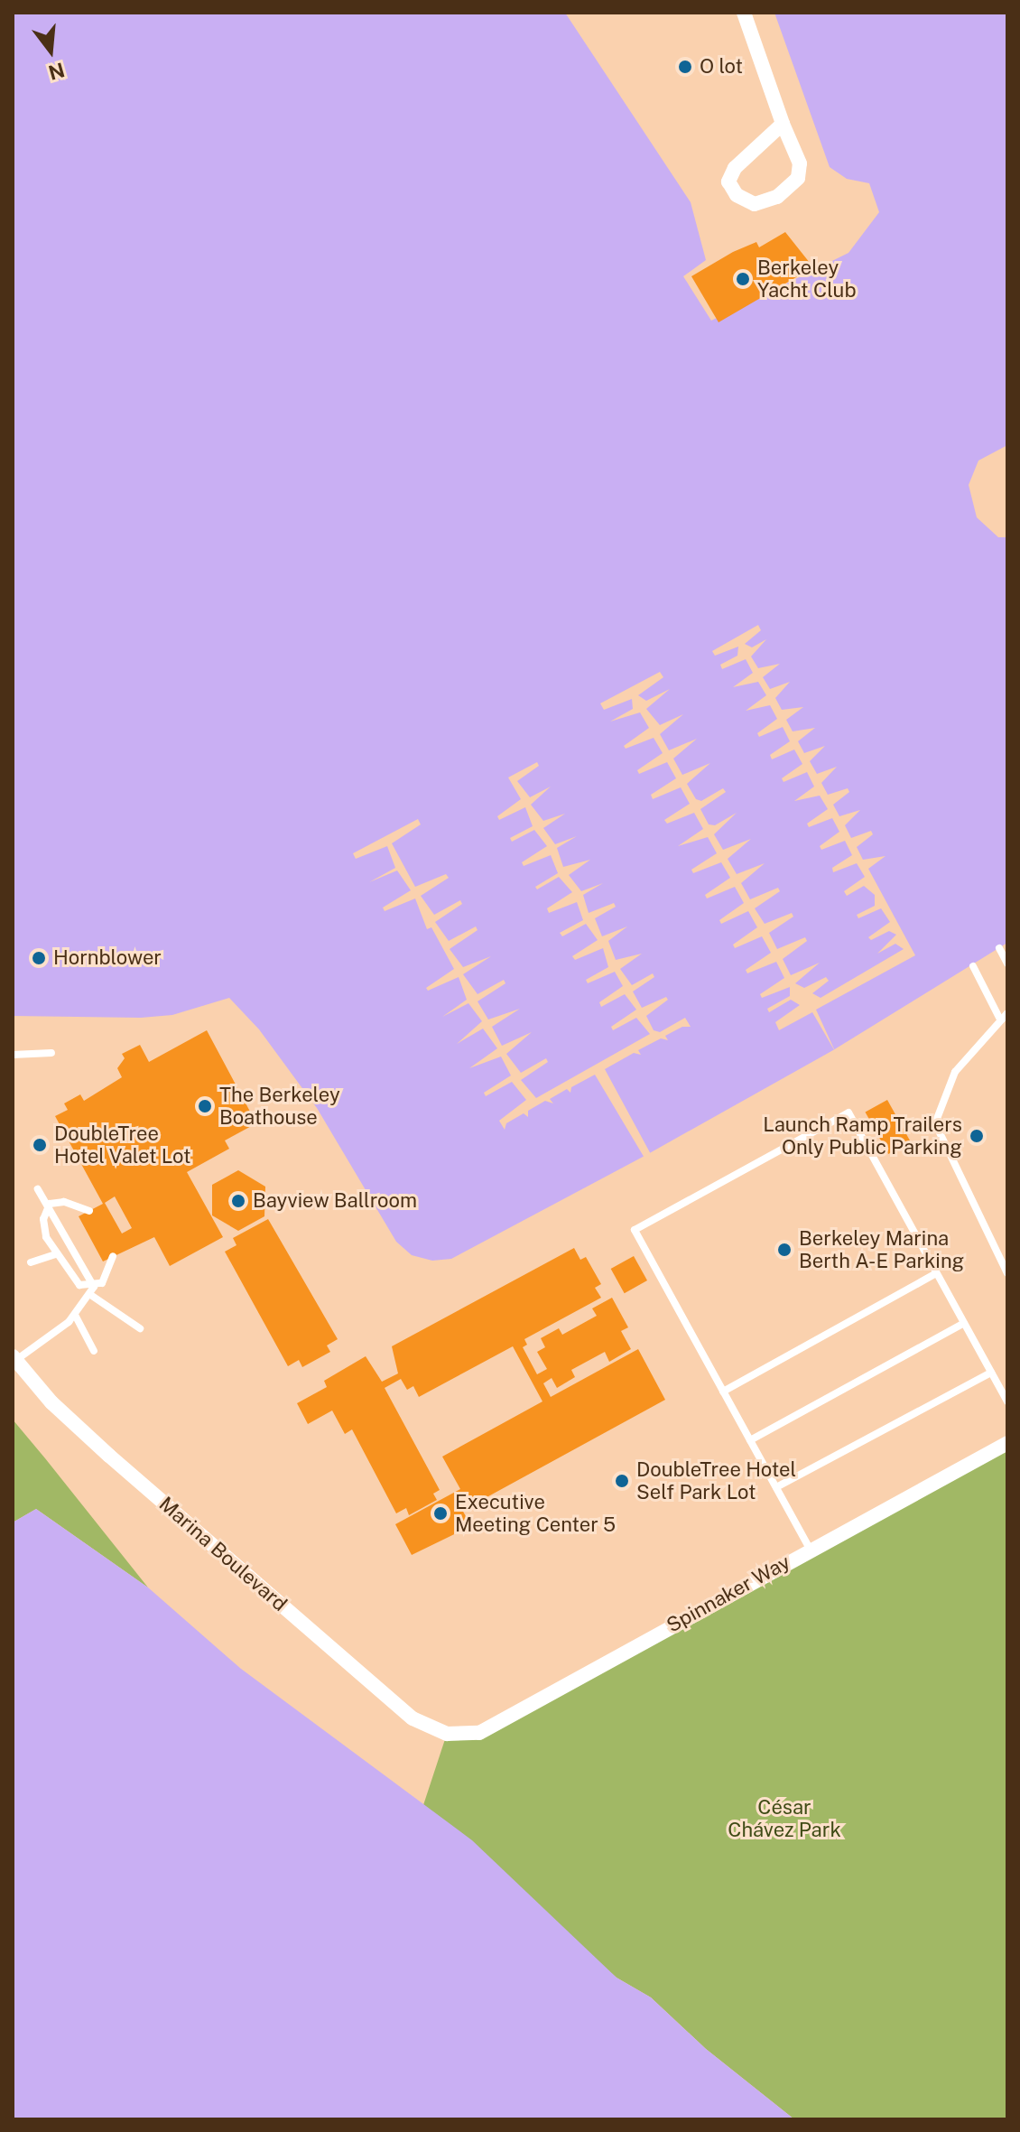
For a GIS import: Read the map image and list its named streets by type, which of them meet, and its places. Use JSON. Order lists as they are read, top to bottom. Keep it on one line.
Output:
{"streets":{"street":["Marina Boulevard","Spinnaker Way"]},"crossings":[["Marina Boulevard","Spinnaker Way"]],"parks":["César Chávez Park"],"places":["O lot","Berkeley Yacht Club","Hornblower","The Berkeley Boathouse","Launch Ramp Trailers Only Public Parking","DoubleTree Hotel Valet Lot","Bayview Ballroom","Berkeley Marina Berth A-E Parking","DoubleTree Hotel Self Park Lot","Executive Meeting Center 5"],"north":"bottom"}
